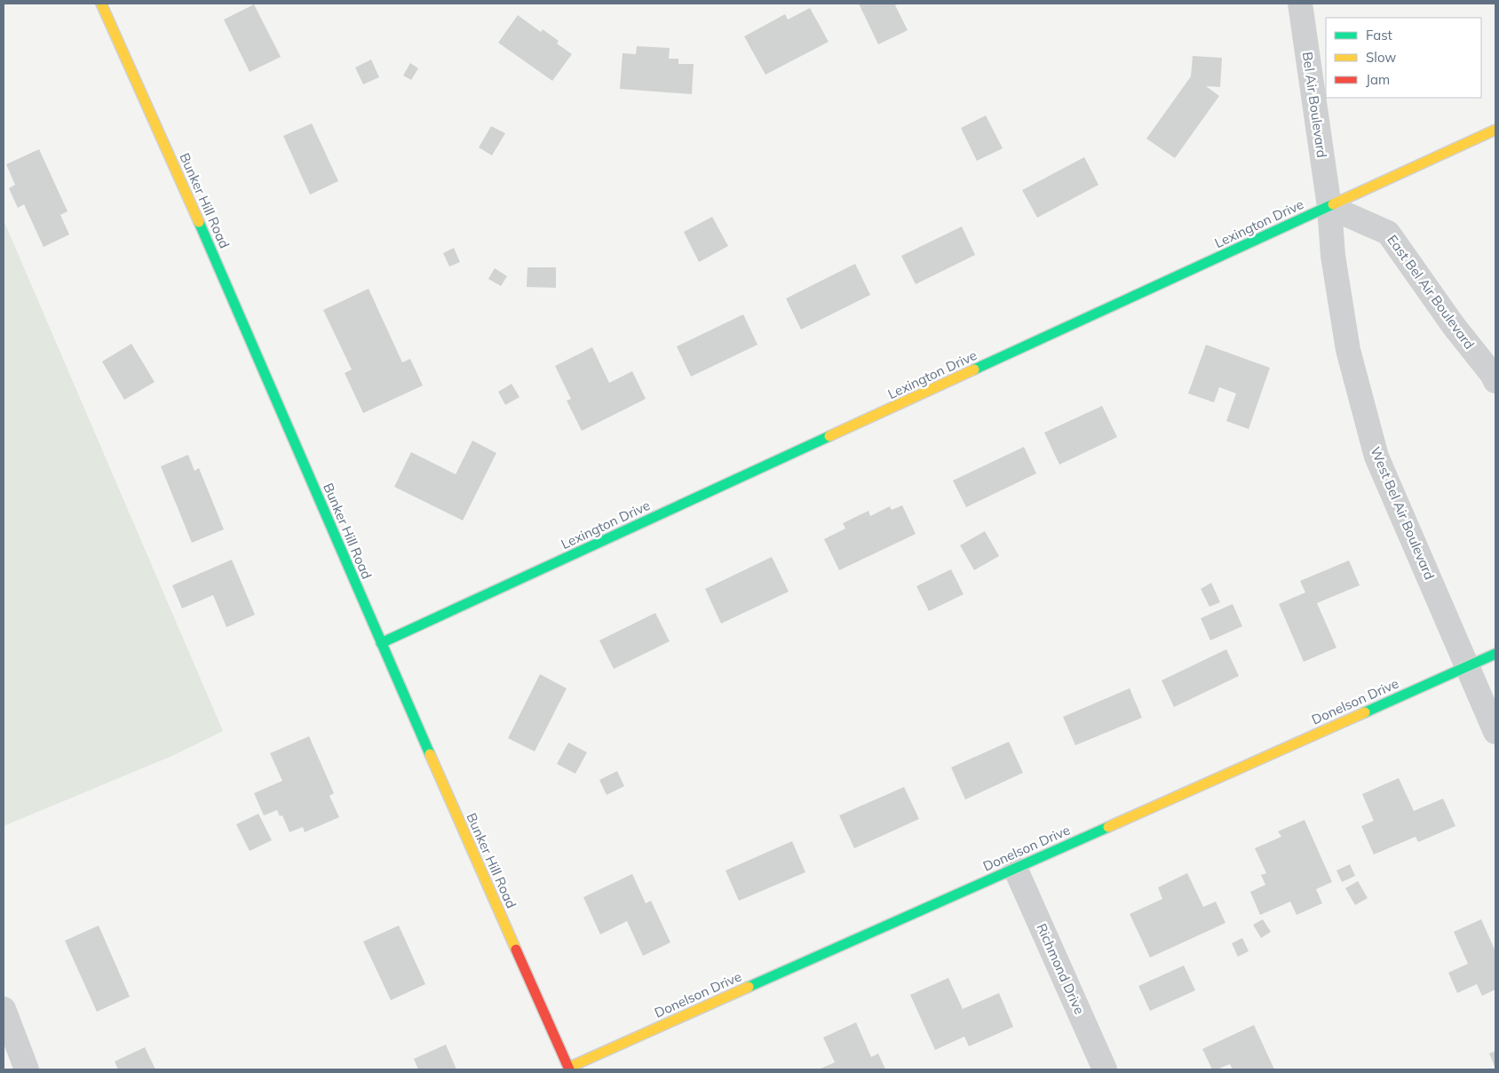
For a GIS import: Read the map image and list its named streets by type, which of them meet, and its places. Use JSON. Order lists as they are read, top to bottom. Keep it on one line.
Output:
{"streets":{"street":["Bel Air Boulevard","Bunker Hill Road","Lexington Drive","East Bel Air Boulevard","West Bel Air Boulevard","Donelson Drive","Richmond Drive"]},"crossings":[["Bel Air Boulevard","Lexington Drive"],["Bel Air Boulevard","East Bel Air Boulevard"],["Bel Air Boulevard","West Bel Air Boulevard"],["Bunker Hill Road","Lexington Drive"],["Bunker Hill Road","Donelson Drive"],["Lexington Drive","East Bel Air Boulevard"],["Lexington Drive","West Bel Air Boulevard"],["East Bel Air Boulevard","West Bel Air Boulevard"],["West Bel Air Boulevard","Donelson Drive"],["Donelson Drive","Richmond Drive"]],"legend":["Fast","Slow","Jam"]}
